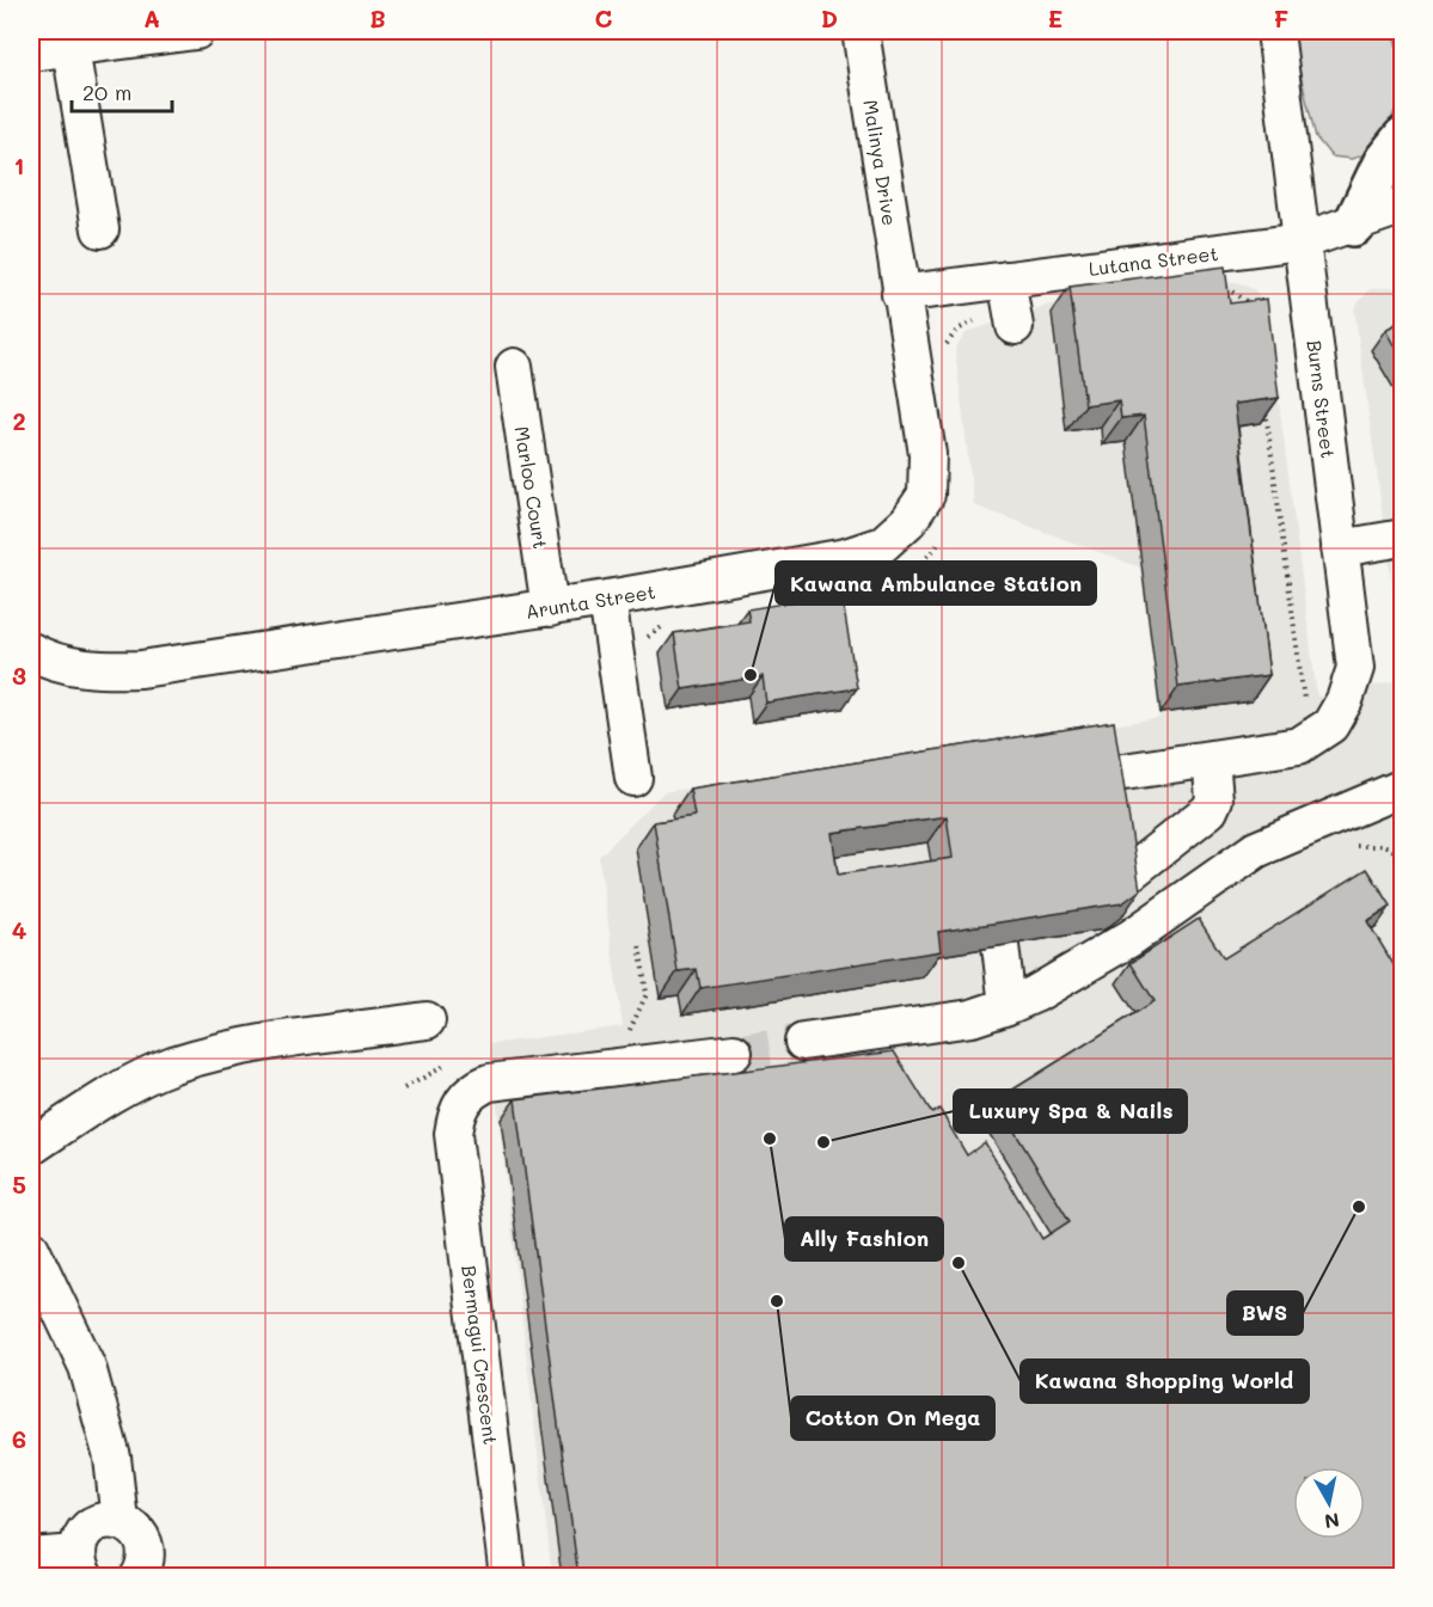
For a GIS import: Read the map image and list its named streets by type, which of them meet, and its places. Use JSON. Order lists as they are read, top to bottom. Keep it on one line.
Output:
{"streets":{"street":["Malinya Drive","Lutana Street","Burns Street","Marloo Court","Arunta Street","Bermagui Crescent"]},"crossings":[["Malinya Drive","Lutana Street"],["Malinya Drive","Arunta Street"],["Lutana Street","Burns Street"],["Lutana Street","Arunta Street"],["Marloo Court","Arunta Street"]],"places":["Kawana Ambulance Station","Ally Fashion","Luxury Spa & Nails","BWS","Kawana Shopping World","Cotton On Mega"],"scale_bar":"20 m","north":"bottom","grid":{"columns":["A","B","C","D","E","F"],"rows":["1","2","3","4","5","6"]}}
